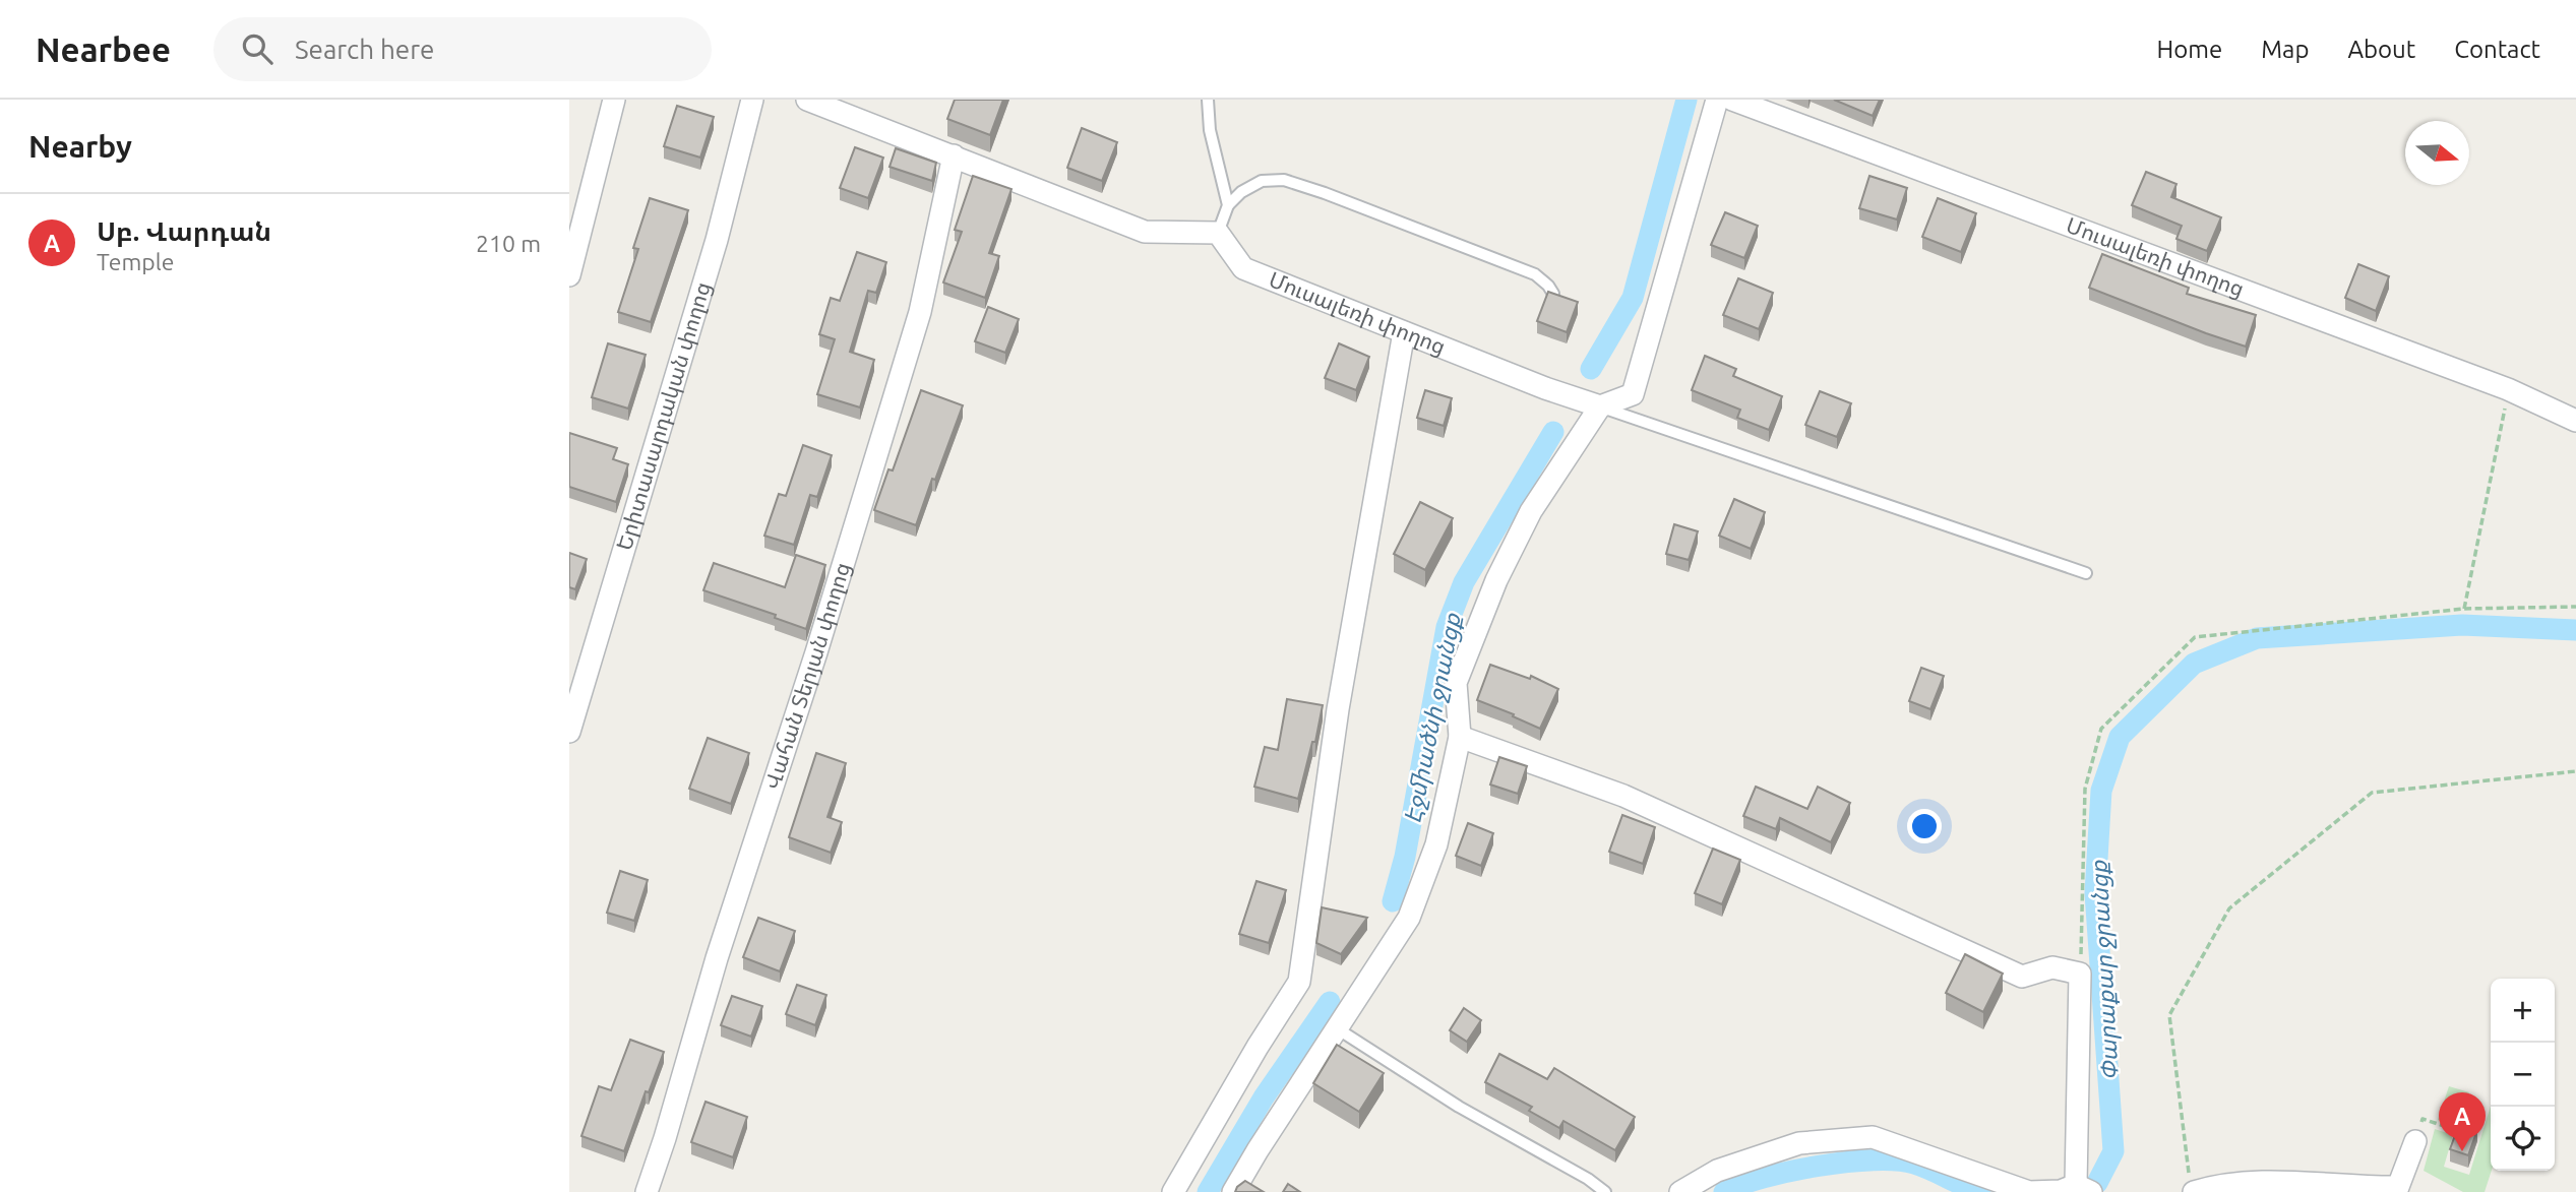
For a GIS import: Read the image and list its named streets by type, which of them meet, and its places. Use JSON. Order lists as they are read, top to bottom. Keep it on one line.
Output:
{"streets":{"street":["Մուսալեռի փողոց","Երիտասարդական փողոց","Վահան Տերյան փողոց"]},"water":["Էջմիածնի ջրանցք","Փարաքար ջրանցք"],"north":"right","page":{"header":"Nearbee","search":"Search here","nav":["Home","Map","About","Contact"],"heading":"Nearby","list":[{"mark":"A","name":"Սբ. Վարդան","note":"Temple","value":"210 m"}],"map_buttons":["+","−"],"pins":"A"}}
